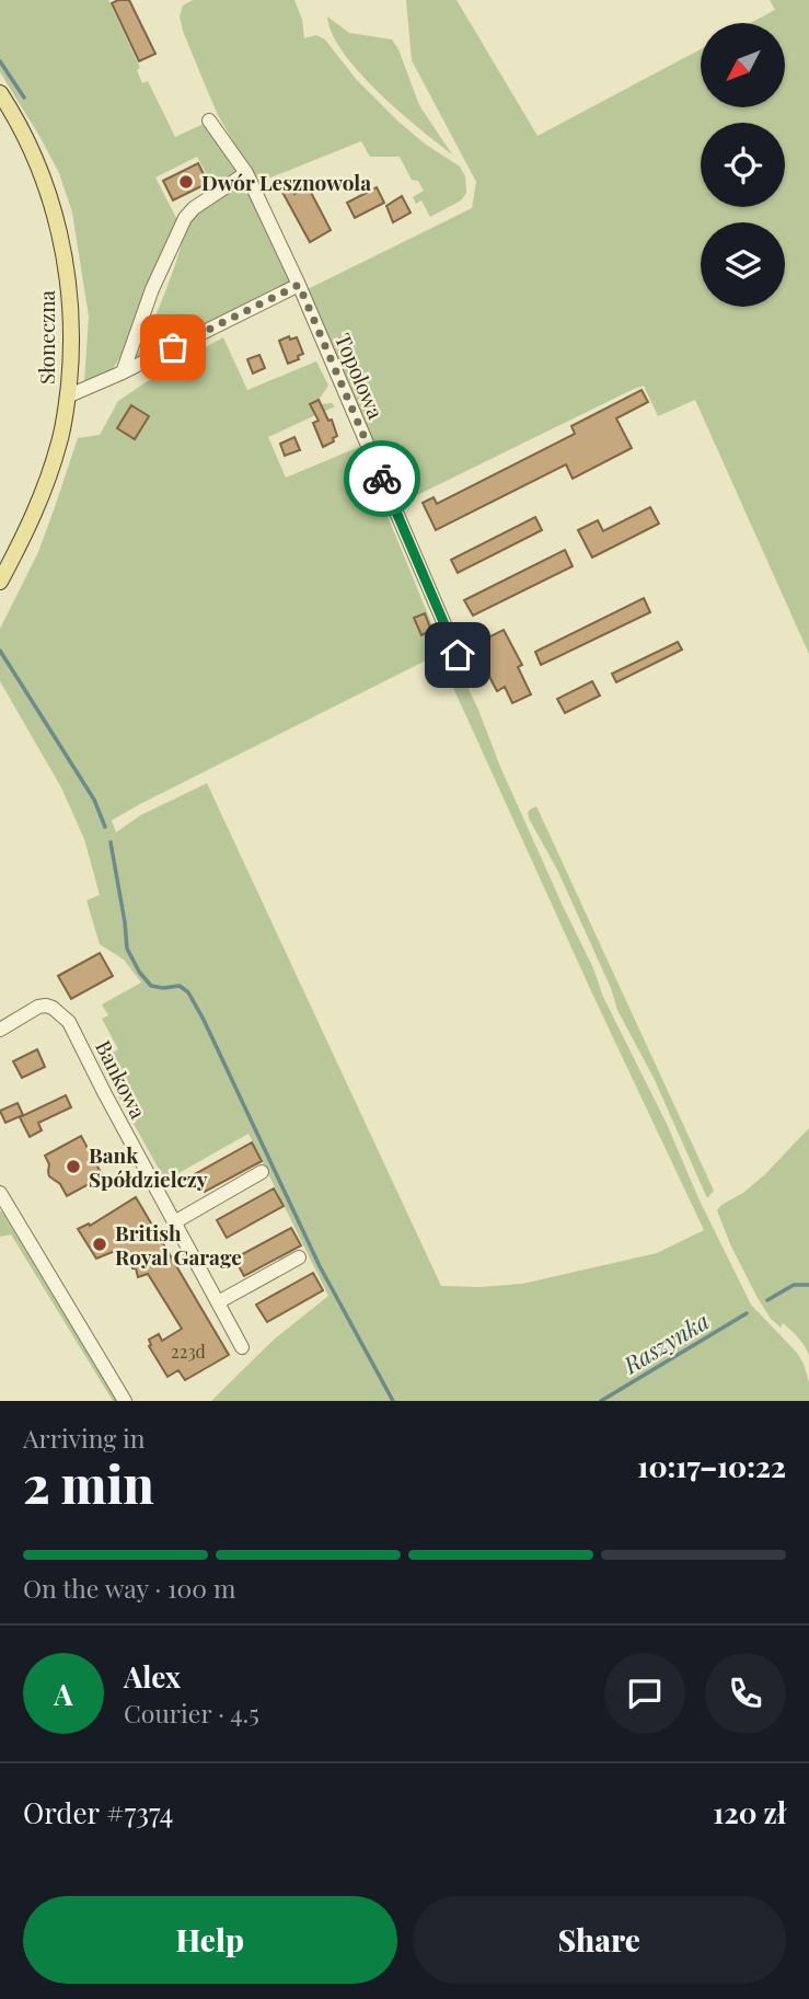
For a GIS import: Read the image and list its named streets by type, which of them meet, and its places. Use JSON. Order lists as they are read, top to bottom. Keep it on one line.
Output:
{"streets":{"main road":["Słoneczna"],"street":["Topolowa","Bankowa"]},"water":["Raszynka"],"places":["Dwór Lesznowola","Bank Spółdzielczy","British Royal Garage"],"house_numbers":["223d"],"north":"bottom left","page":{"heading":["2 min","Arriving in","10:17–10:22"],"panel":["Alex","Courier · 4.5","Order #7374","120 zł"],"bar":"On the way · 100 m","round":"A","buttons":["Help","Share"]}}
